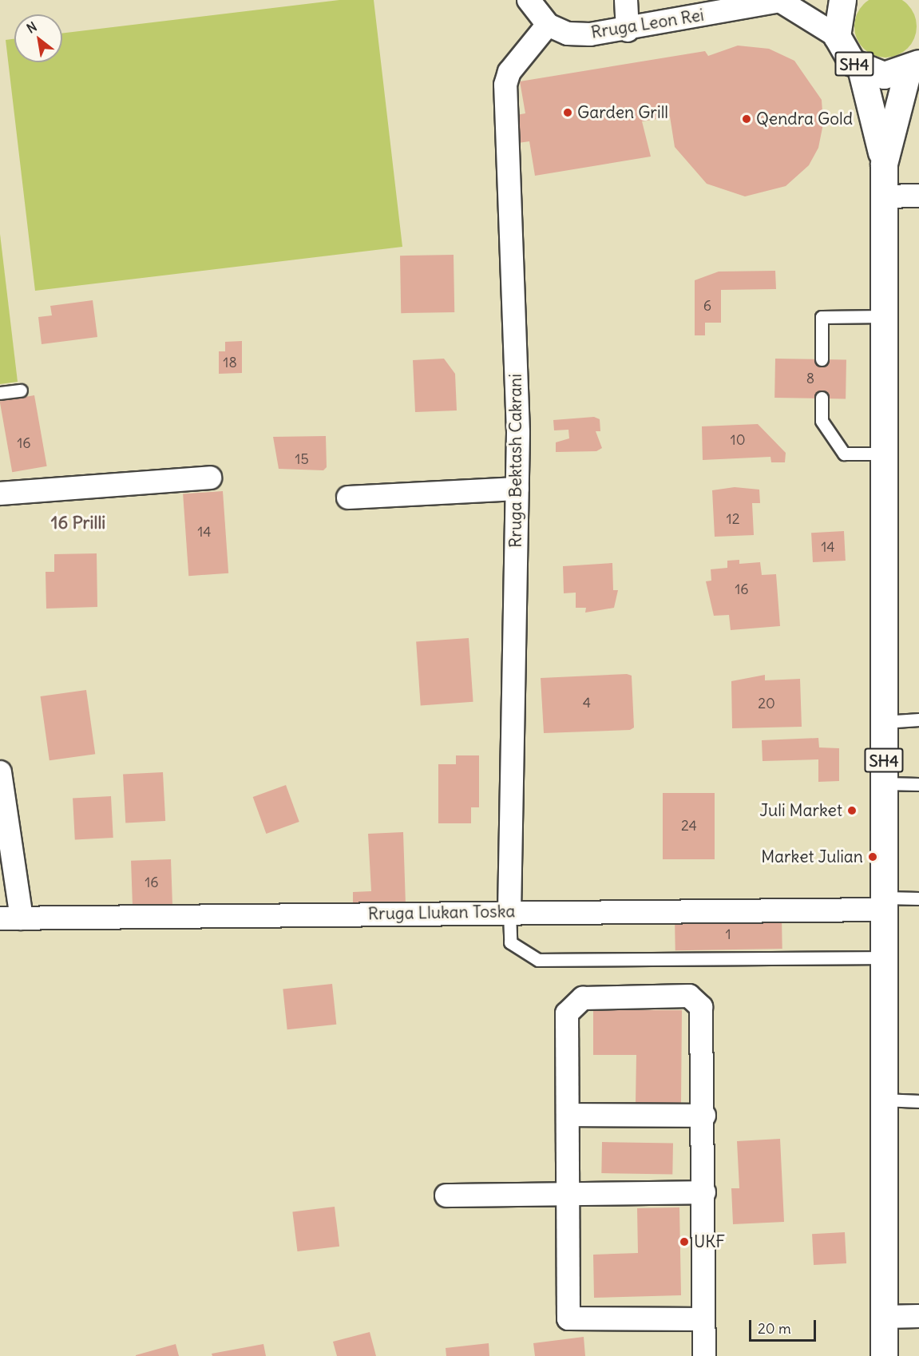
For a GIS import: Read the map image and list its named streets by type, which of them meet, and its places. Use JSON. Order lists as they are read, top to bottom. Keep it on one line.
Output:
{"streets":{"main road":["SH4"],"street":["Rruga Leon Rei","Rruga Bektash Cakrani","Rruga Llukan Toska"]},"crossings":[["Rruga Leon Rei","Rruga Bektash Cakrani"],["SH4","Rruga Llukan Toska"],["Rruga Bektash Cakrani","Rruga Llukan Toska"]],"districts":["16 Prilli"],"places":["Garden Grill","Qendra Gold","Juli Market","Market Julian","UKF"],"house_numbers":["6","18","8","10","16","15","12","14","14","16","4","20","24","16","1"],"scale_bar":"20 m","north":"top left"}
